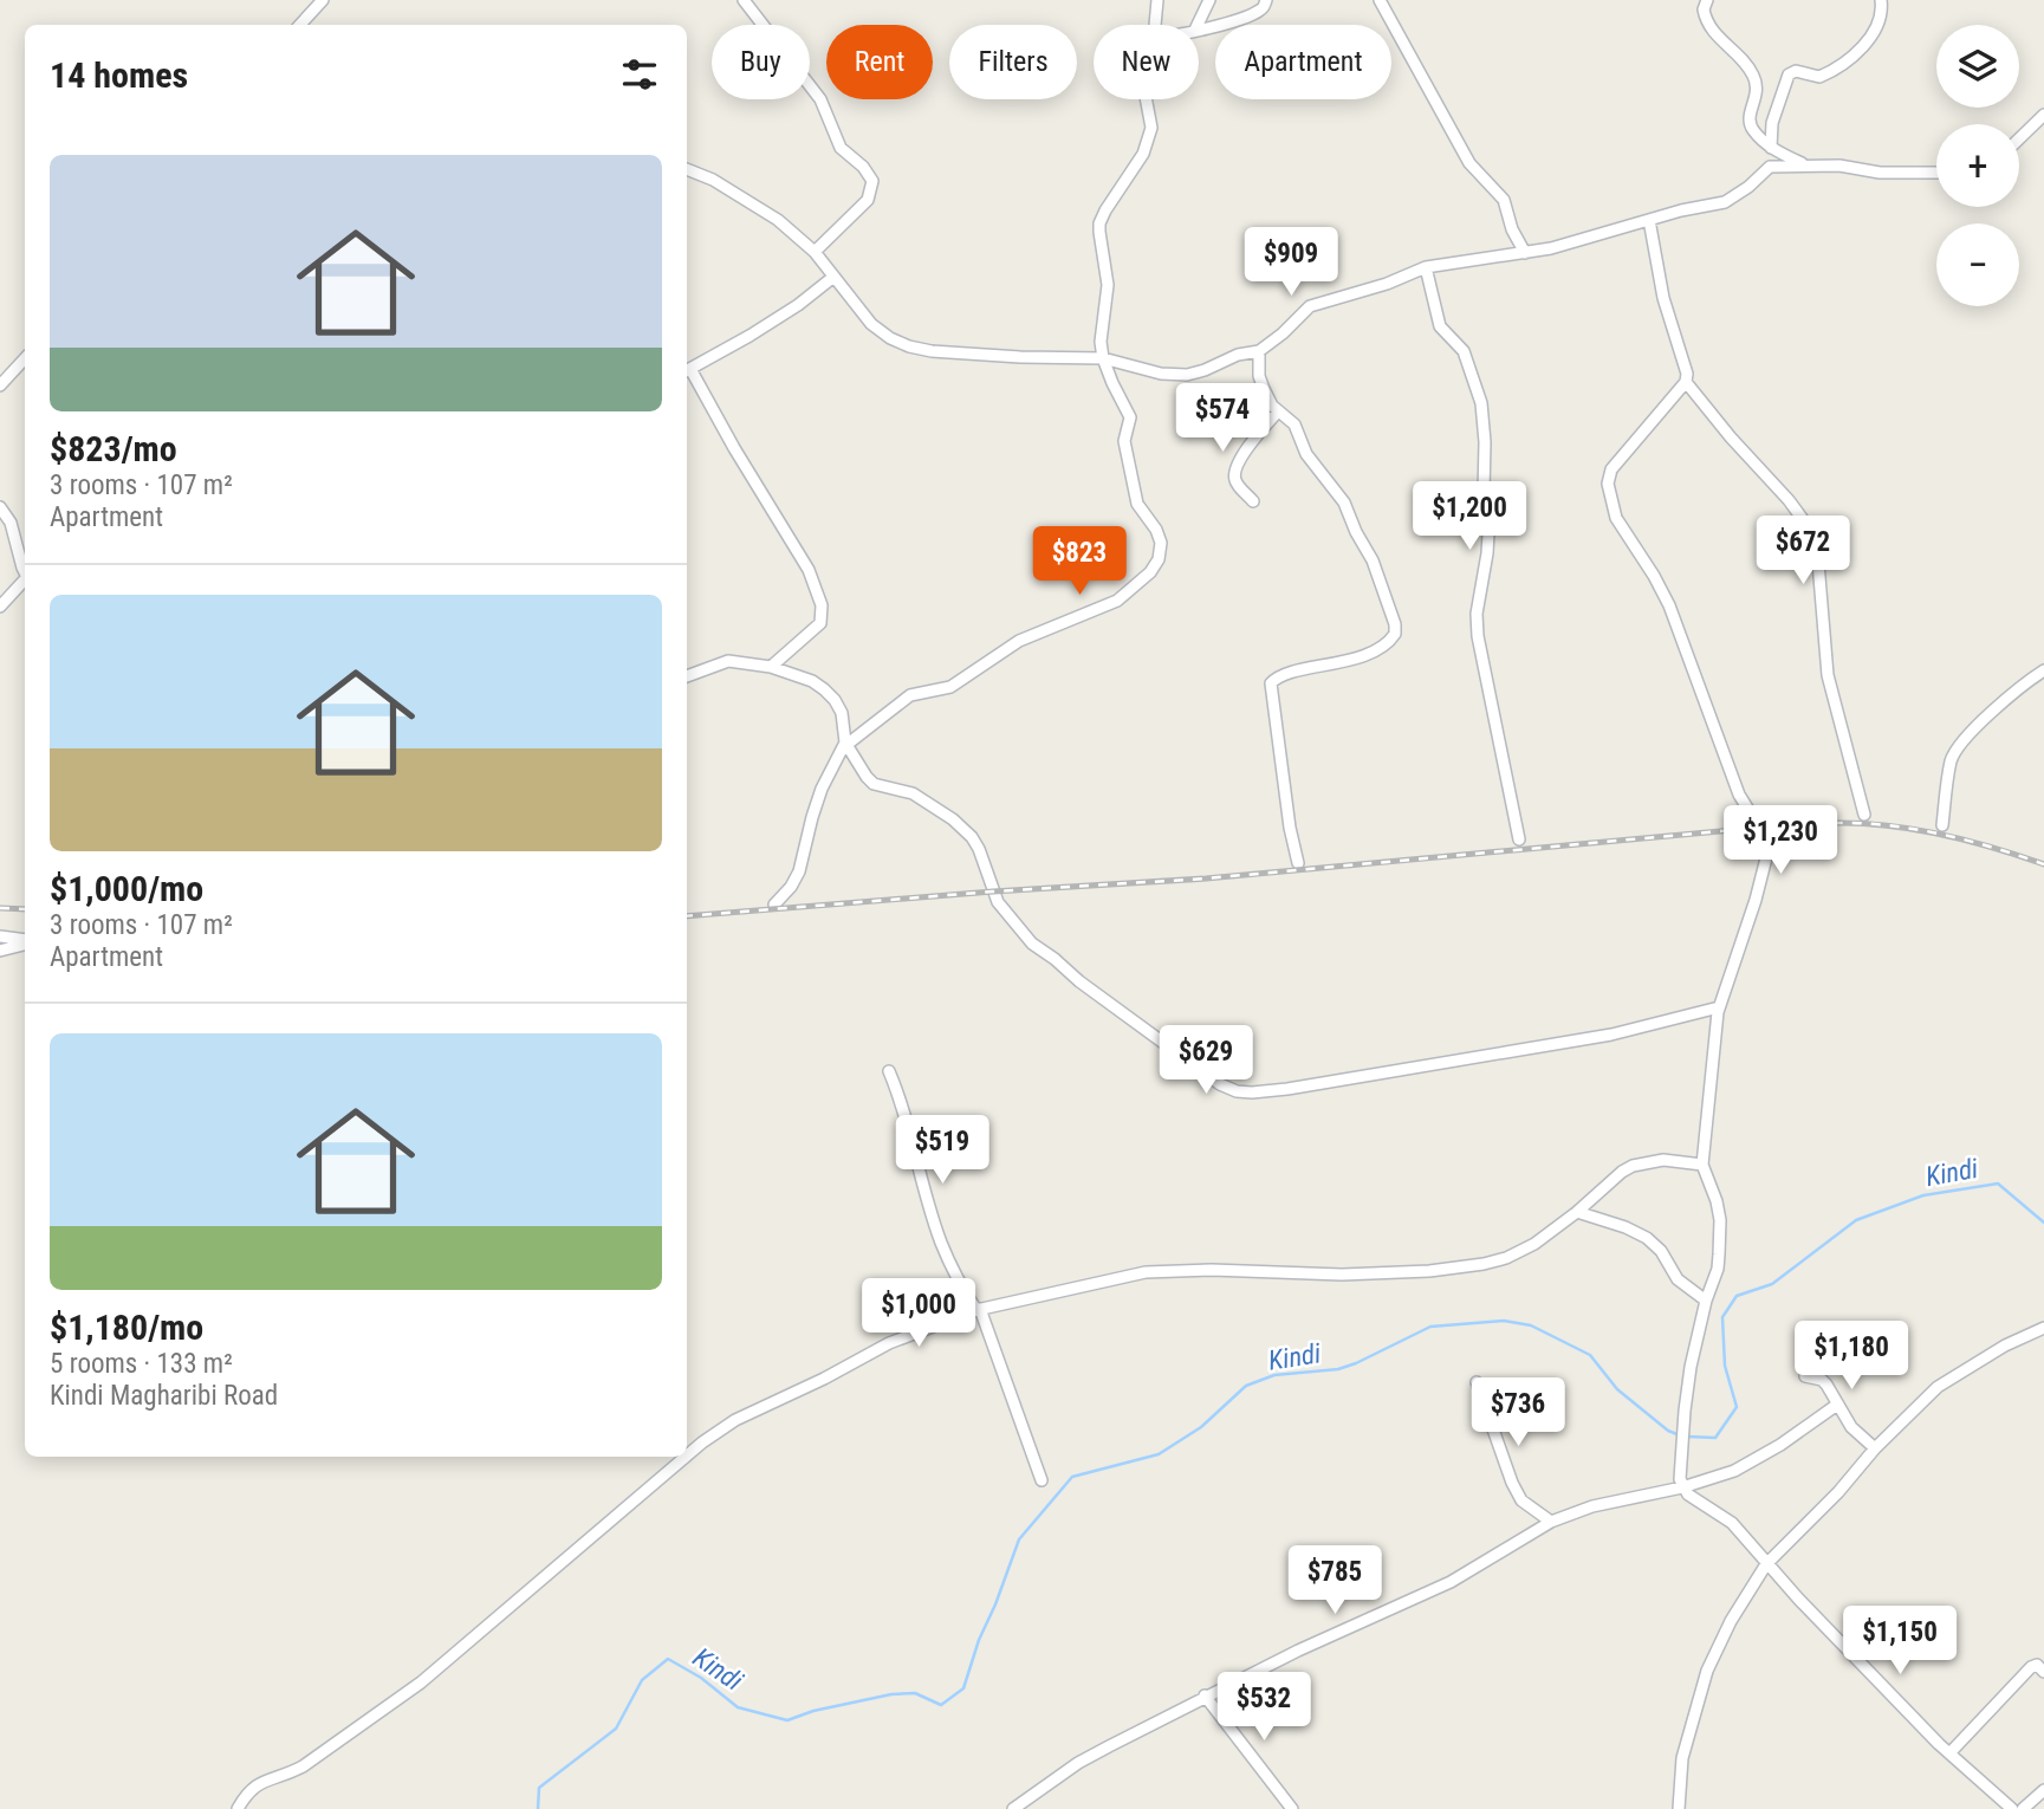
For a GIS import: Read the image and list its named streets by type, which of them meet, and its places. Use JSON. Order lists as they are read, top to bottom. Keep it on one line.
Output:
{"water":["Kindi"],"page":{"map_buttons":["+","−"],"chip":["Buy","Rent","Filters","New","Apartment"],"heading":"14 homes","list":[{"name":"$823/mo","note":"3 rooms · 107 m² · Apartment"},{"name":"$1,000/mo","note":"3 rooms · 107 m² · Apartment"},{"name":"$1,180/mo","note":"5 rooms · 133 m² · Kindi Magharibi Road"}],"price":["$909","$574","$1,200","$672","$823","$1,230","$629","$519","$1,000","$1,180","$736","$785","$1,150","$532"]}}
